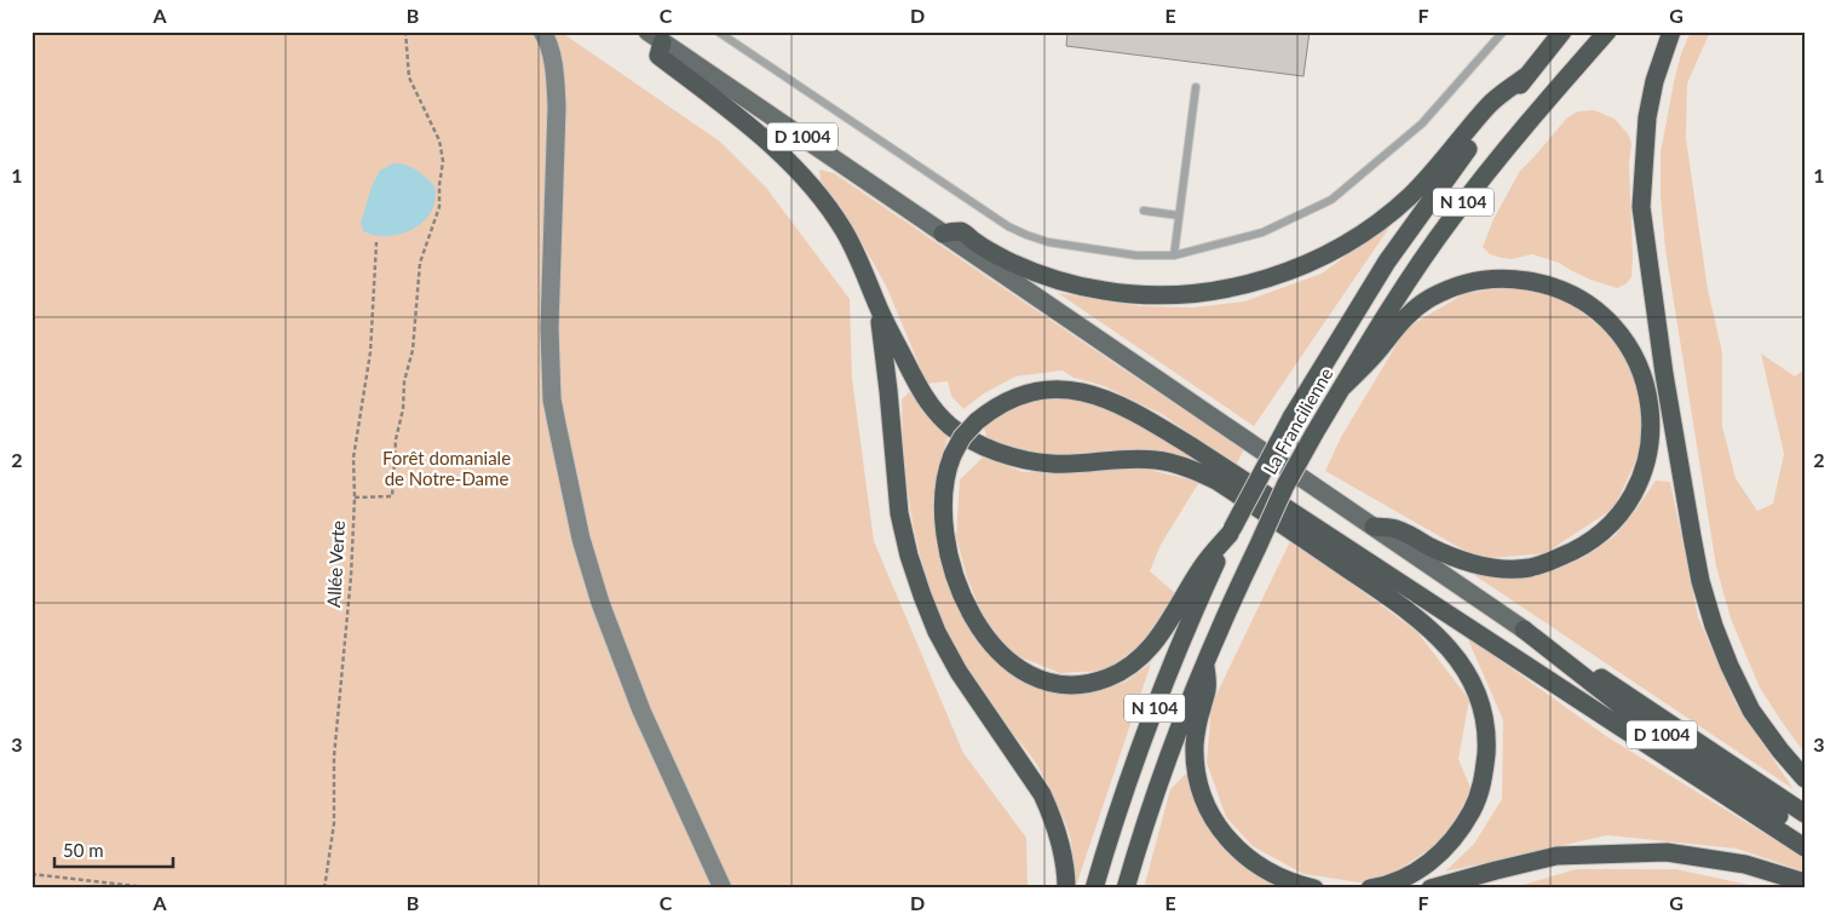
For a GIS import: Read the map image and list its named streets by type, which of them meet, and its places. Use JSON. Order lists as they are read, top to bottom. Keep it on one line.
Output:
{"streets":{"highway":["D 1004","N 104","La Francilienne"],"path":["Allée Verte"]},"parks":["Forêt domaniale de Notre-Dame"],"scale_bar":"50 m","grid":{"columns":["A","B","C","D","E","F","G"],"rows":["1","2","3"]}}
